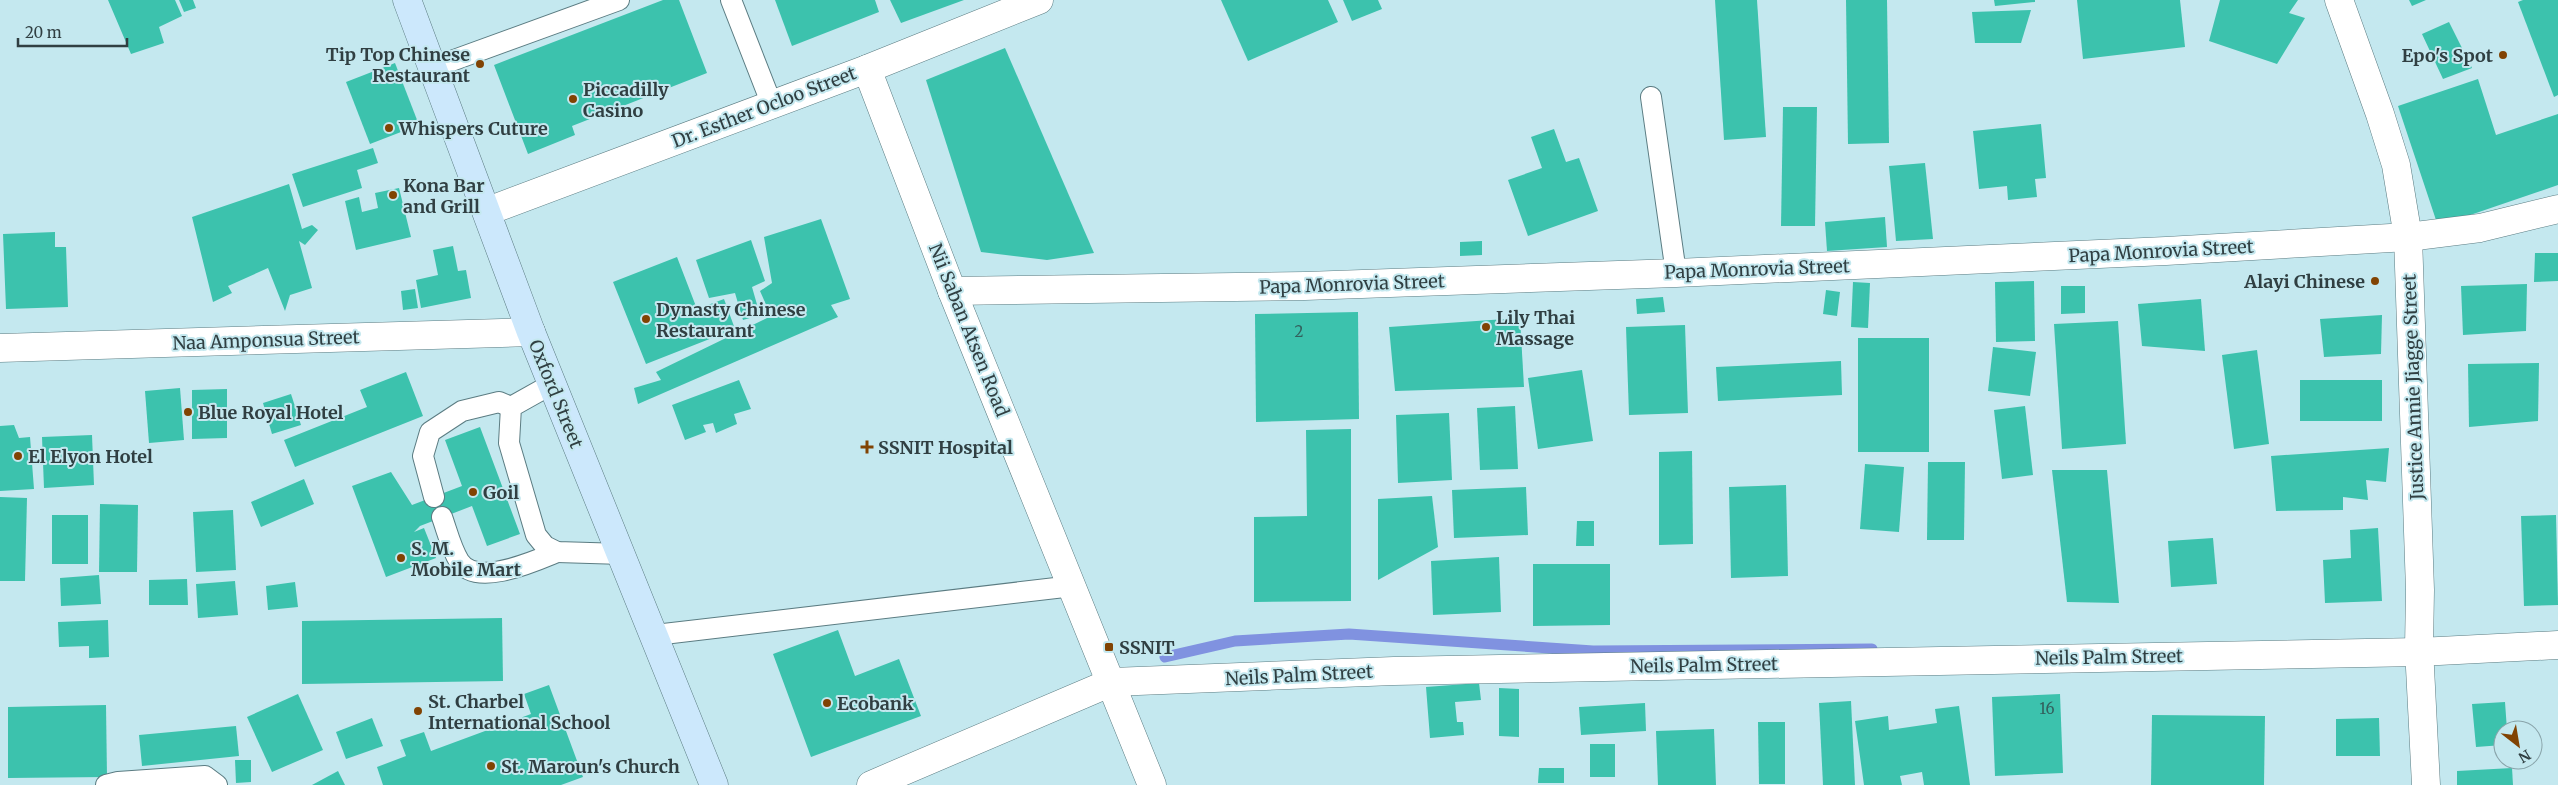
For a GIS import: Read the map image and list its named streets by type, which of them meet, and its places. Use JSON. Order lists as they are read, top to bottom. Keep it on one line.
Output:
{"streets":{"main road":["Oxford Street"],"street":["Dr. Esther Ocloo Street","Papa Monrovia Street","Nii Saban Atsen Road","Naa Amponsua Street","Justice Annie Jiagge Street","Neils Palm Street"]},"crossings":[["Dr. Esther Ocloo Street","Nii Saban Atsen Road"],["Dr. Esther Ocloo Street","Oxford Street"],["Papa Monrovia Street","Nii Saban Atsen Road"],["Papa Monrovia Street","Justice Annie Jiagge Street"],["Nii Saban Atsen Road","Neils Palm Street"],["Naa Amponsua Street","Oxford Street"],["Justice Annie Jiagge Street","Neils Palm Street"]],"places":{"other":["Epo's Spot","Tip Top Chinese Restaurant","Piccadilly Casino","Whispers Cuture","Kona Bar and Grill","Alayi Chinese","Dynasty Chinese Restaurant","Lily Thai Massage","Blue Royal Hotel","El Elyon Hotel","Goil","S. M. Mobile Mart","Ecobank","St. Charbel International School","St. Maroun's Church"],"health":["SSNIT Hospital"],"transit":["SSNIT"]},"house_numbers":["2","16"],"scale_bar":"20 m","north":"bottom right"}
